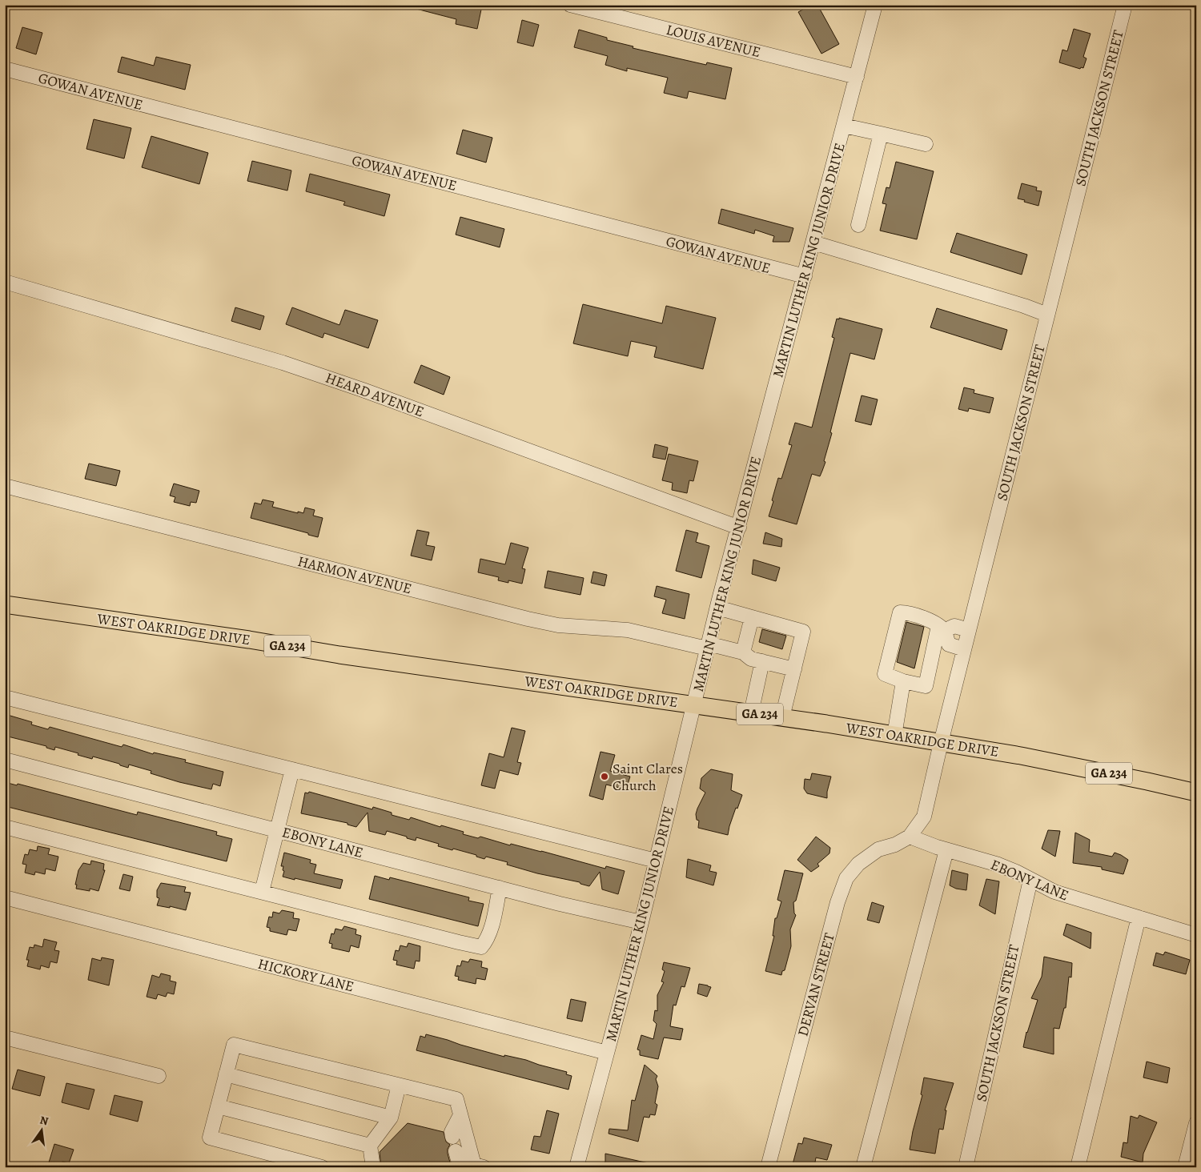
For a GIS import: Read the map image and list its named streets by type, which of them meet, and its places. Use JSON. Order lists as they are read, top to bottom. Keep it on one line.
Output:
{"streets":{"main road":["WEST OAKRIDGE DRIVE","GA 234"],"street":["LOUIS AVENUE","GOWAN AVENUE","SOUTH JACKSON STREET","MARTIN LUTHER KING JUNIOR DRIVE","HEARD AVENUE","HARMON AVENUE","EBONY LANE","HICKORY LANE","DERVAN STREET"]},"crossings":[["LOUIS AVENUE","MARTIN LUTHER KING JUNIOR DRIVE"],["GOWAN AVENUE","MARTIN LUTHER KING JUNIOR DRIVE"],["SOUTH JACKSON STREET","WEST OAKRIDGE DRIVE"],["SOUTH JACKSON STREET","EBONY LANE"],["SOUTH JACKSON STREET","DERVAN STREET"],["MARTIN LUTHER KING JUNIOR DRIVE","HEARD AVENUE"],["MARTIN LUTHER KING JUNIOR DRIVE","HARMON AVENUE"],["MARTIN LUTHER KING JUNIOR DRIVE","WEST OAKRIDGE DRIVE"],["MARTIN LUTHER KING JUNIOR DRIVE","EBONY LANE"],["MARTIN LUTHER KING JUNIOR DRIVE","HICKORY LANE"],["EBONY LANE","DERVAN STREET"]],"places":["Saint Clares Church"],"north":"top"}
